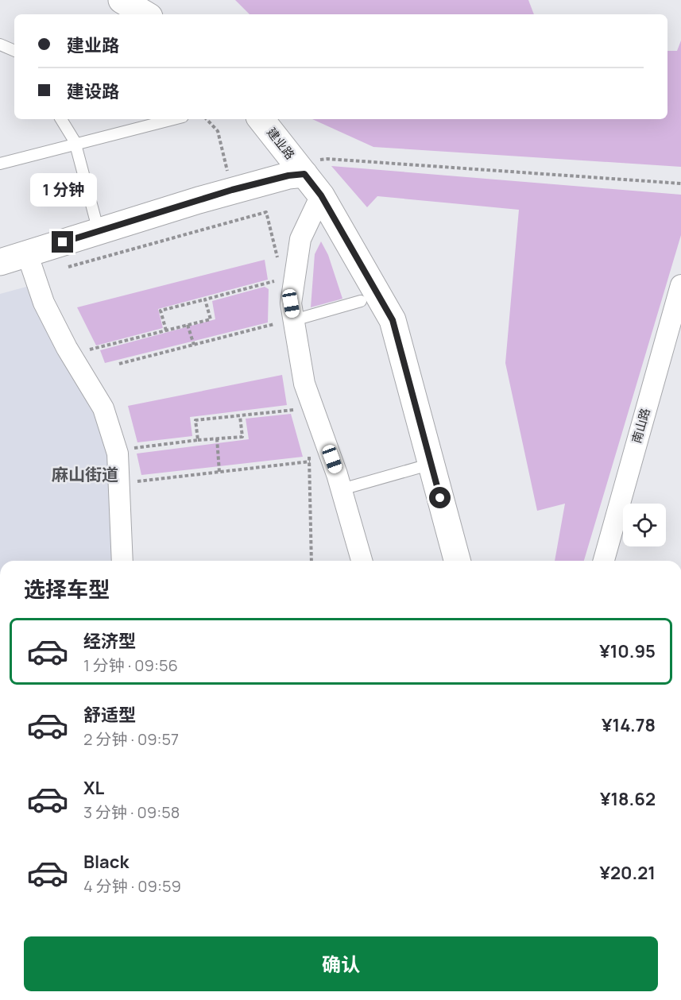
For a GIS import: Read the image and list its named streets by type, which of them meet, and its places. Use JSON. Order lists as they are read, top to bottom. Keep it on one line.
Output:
{"streets":{"street":["建业路","南山路"]},"districts":["麻山街道"],"page":{"banner":["建业路","建设路"],"bubble":"1 分钟","heading":"选择车型","list":[{"name":"经济型","note":"1 分钟 · 09:56","value":"¥10.95"},{"name":"舒适型","note":"2 分钟 · 09:57","value":"¥14.78"},{"name":"XL","note":"3 分钟 · 09:58","value":"¥18.62"},{"name":"Black","note":"4 分钟 · 09:59","value":"¥20.21"}],"buttons":"确认"}}
